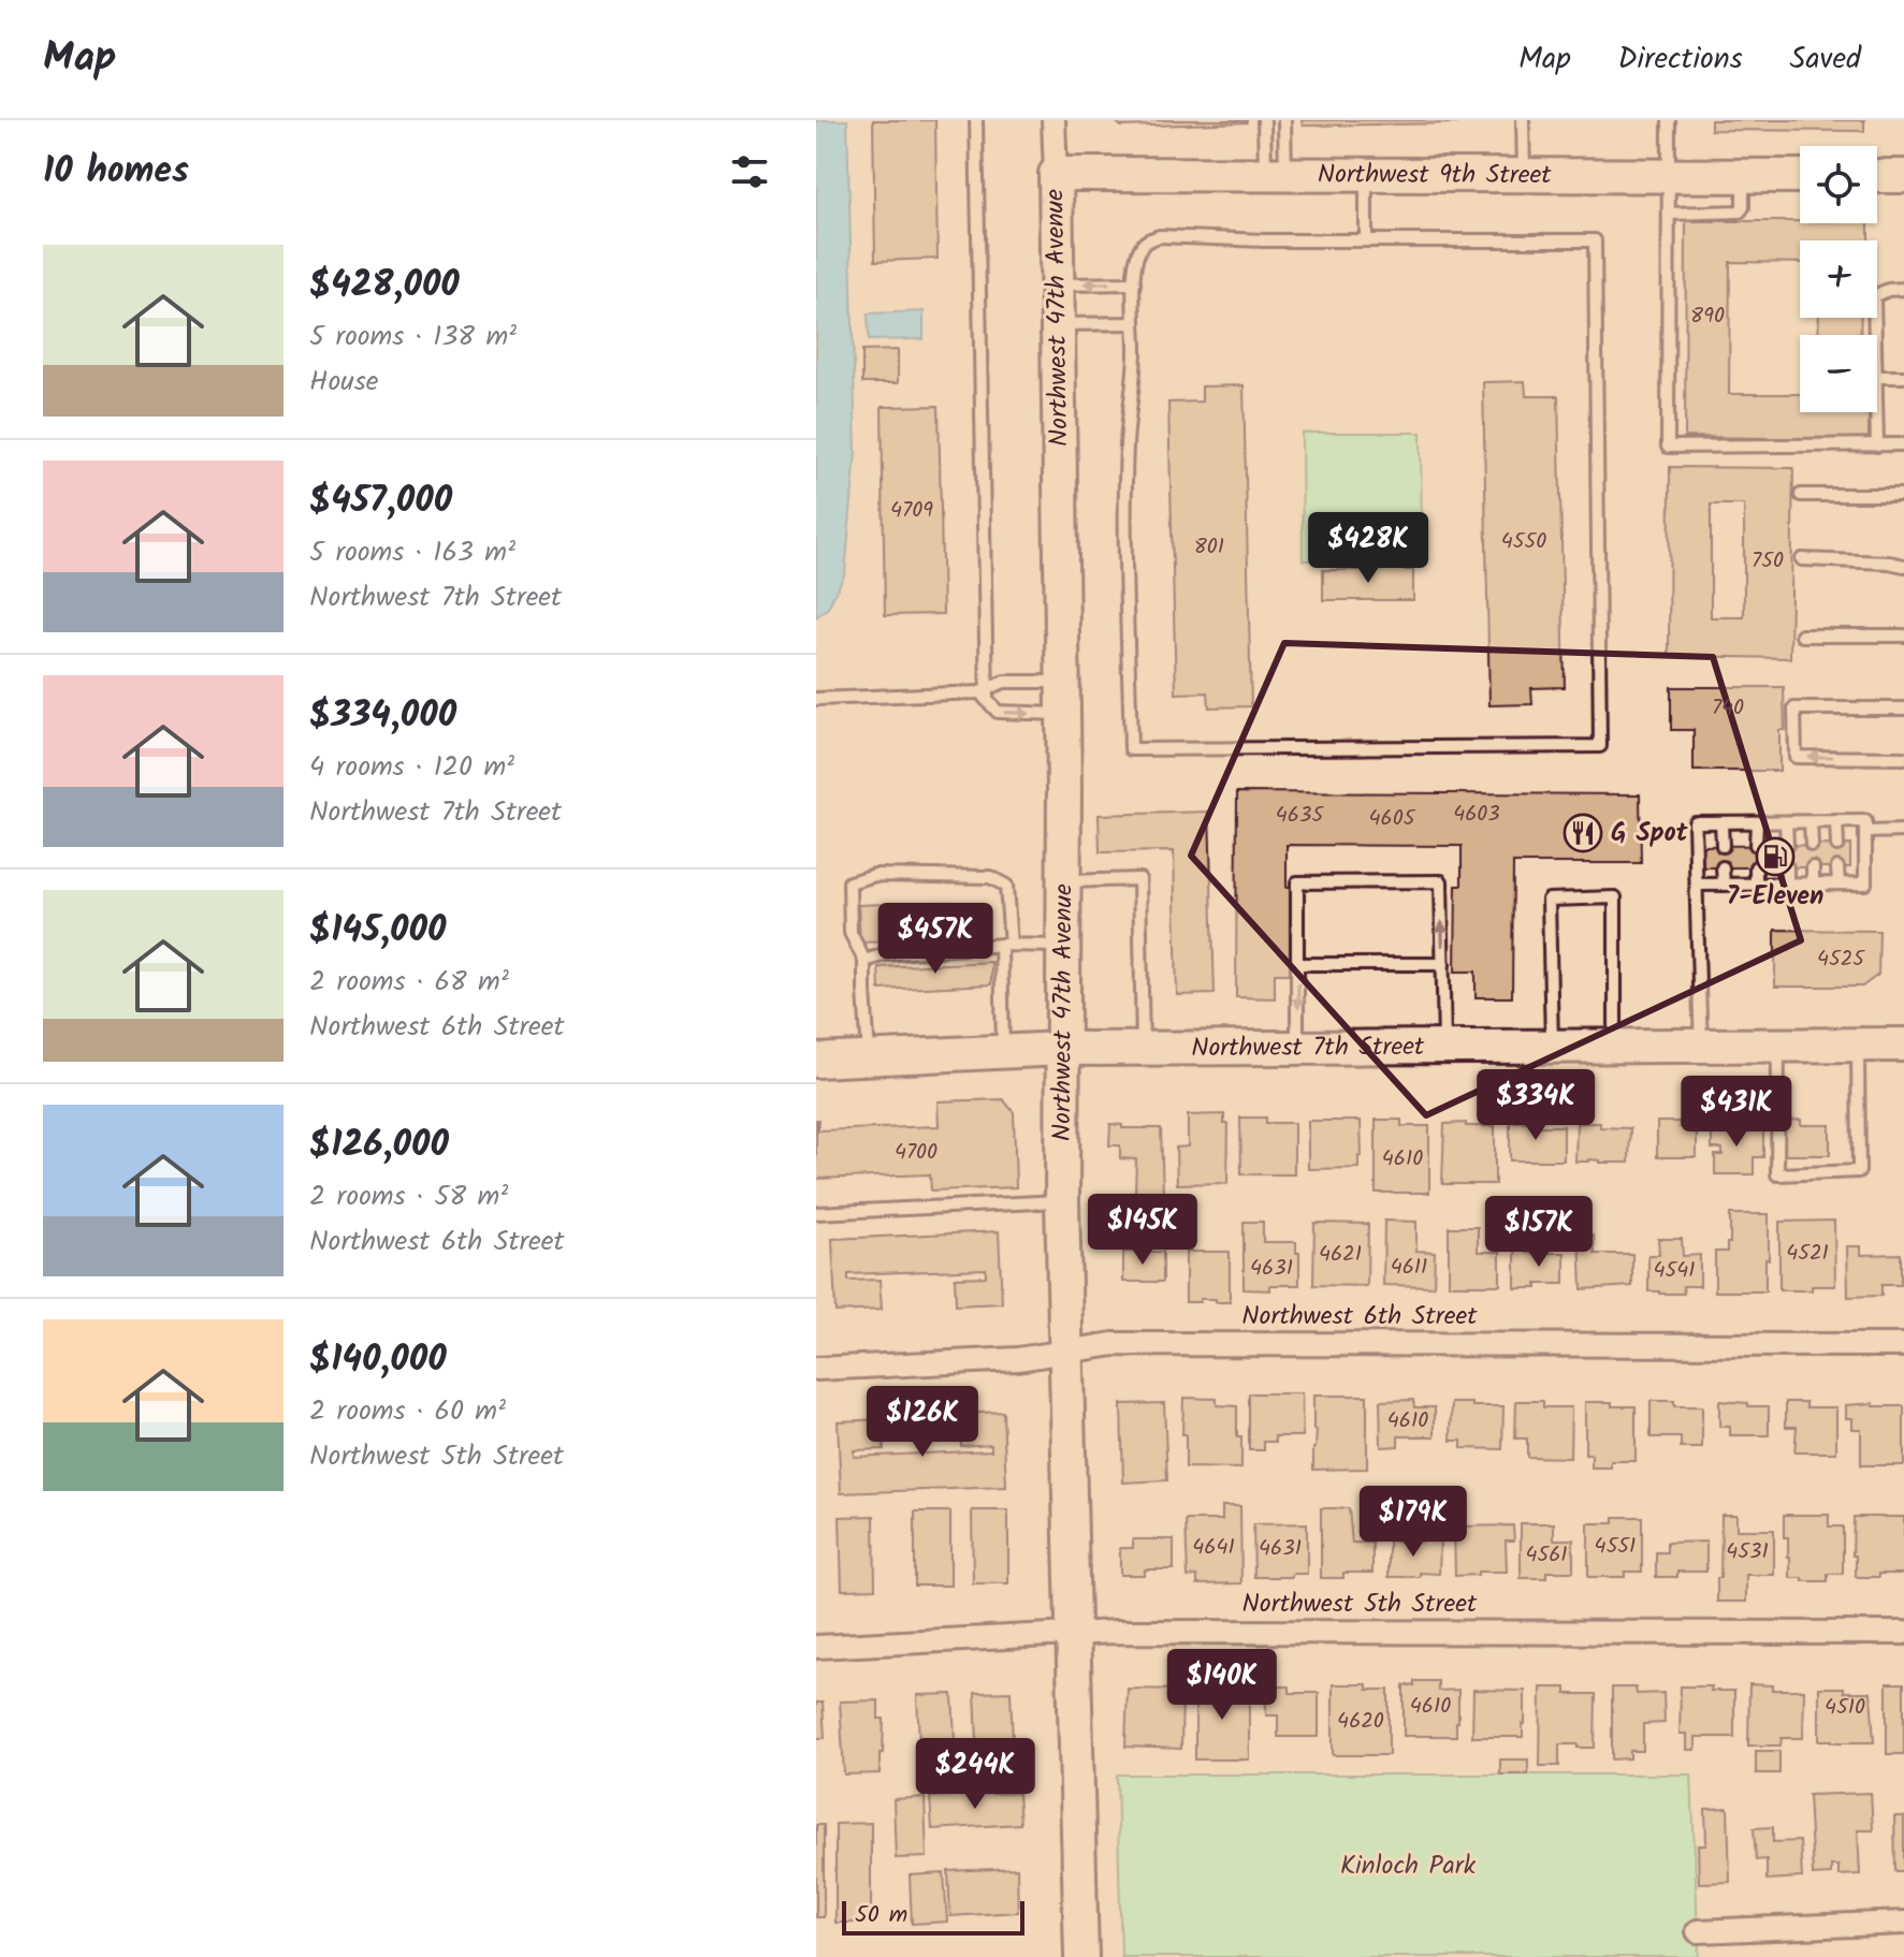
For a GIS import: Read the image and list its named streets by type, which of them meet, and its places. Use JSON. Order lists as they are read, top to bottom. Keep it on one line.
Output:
{"streets":{"street":["Northwest 9th Street","Northwest 47th Avenue","Northwest 7th Street","Northwest 6th Street","Northwest 5th Street"]},"crossings":[["Northwest 9th Street","Northwest 47th Avenue"],["Northwest 47th Avenue","Northwest 7th Street"],["Northwest 47th Avenue","Northwest 6th Street"],["Northwest 47th Avenue","Northwest 5th Street"]],"parks":["Kinloch Park"],"places":{"restaurant":["G Spot"],"fuel station":["7-Eleven"]},"house_numbers":["890","4709","4550","801","750","740","4603","4635","4605","4525","4700","4610","4521","4621","4611","4631","4541","4610","4551","4641","4631","4531","4561","4610","4510","4620"],"scale_bar":"50 m","page":{"header":"Map","nav":["Map","Directions","Saved"],"heading":"10 homes","map_buttons":["+","−"],"list":[{"name":"$428,000","note":"5 rooms · 138 m² · House"},{"name":"$457,000","note":"5 rooms · 163 m² · Northwest 7th Street"},{"name":"$334,000","note":"4 rooms · 120 m² · Northwest 7th Street"},{"name":"$145,000","note":"2 rooms · 68 m² · Northwest 6th Street"},{"name":"$126,000","note":"2 rooms · 58 m² · Northwest 6th Street"},{"name":"$140,000","note":"2 rooms · 60 m² · Northwest 5th Street"}],"price":["$428K","$457K","$334K","$431K","$145K","$157K","$126K","$179K","$140K","$244K"],"scale":"50 m"}}
